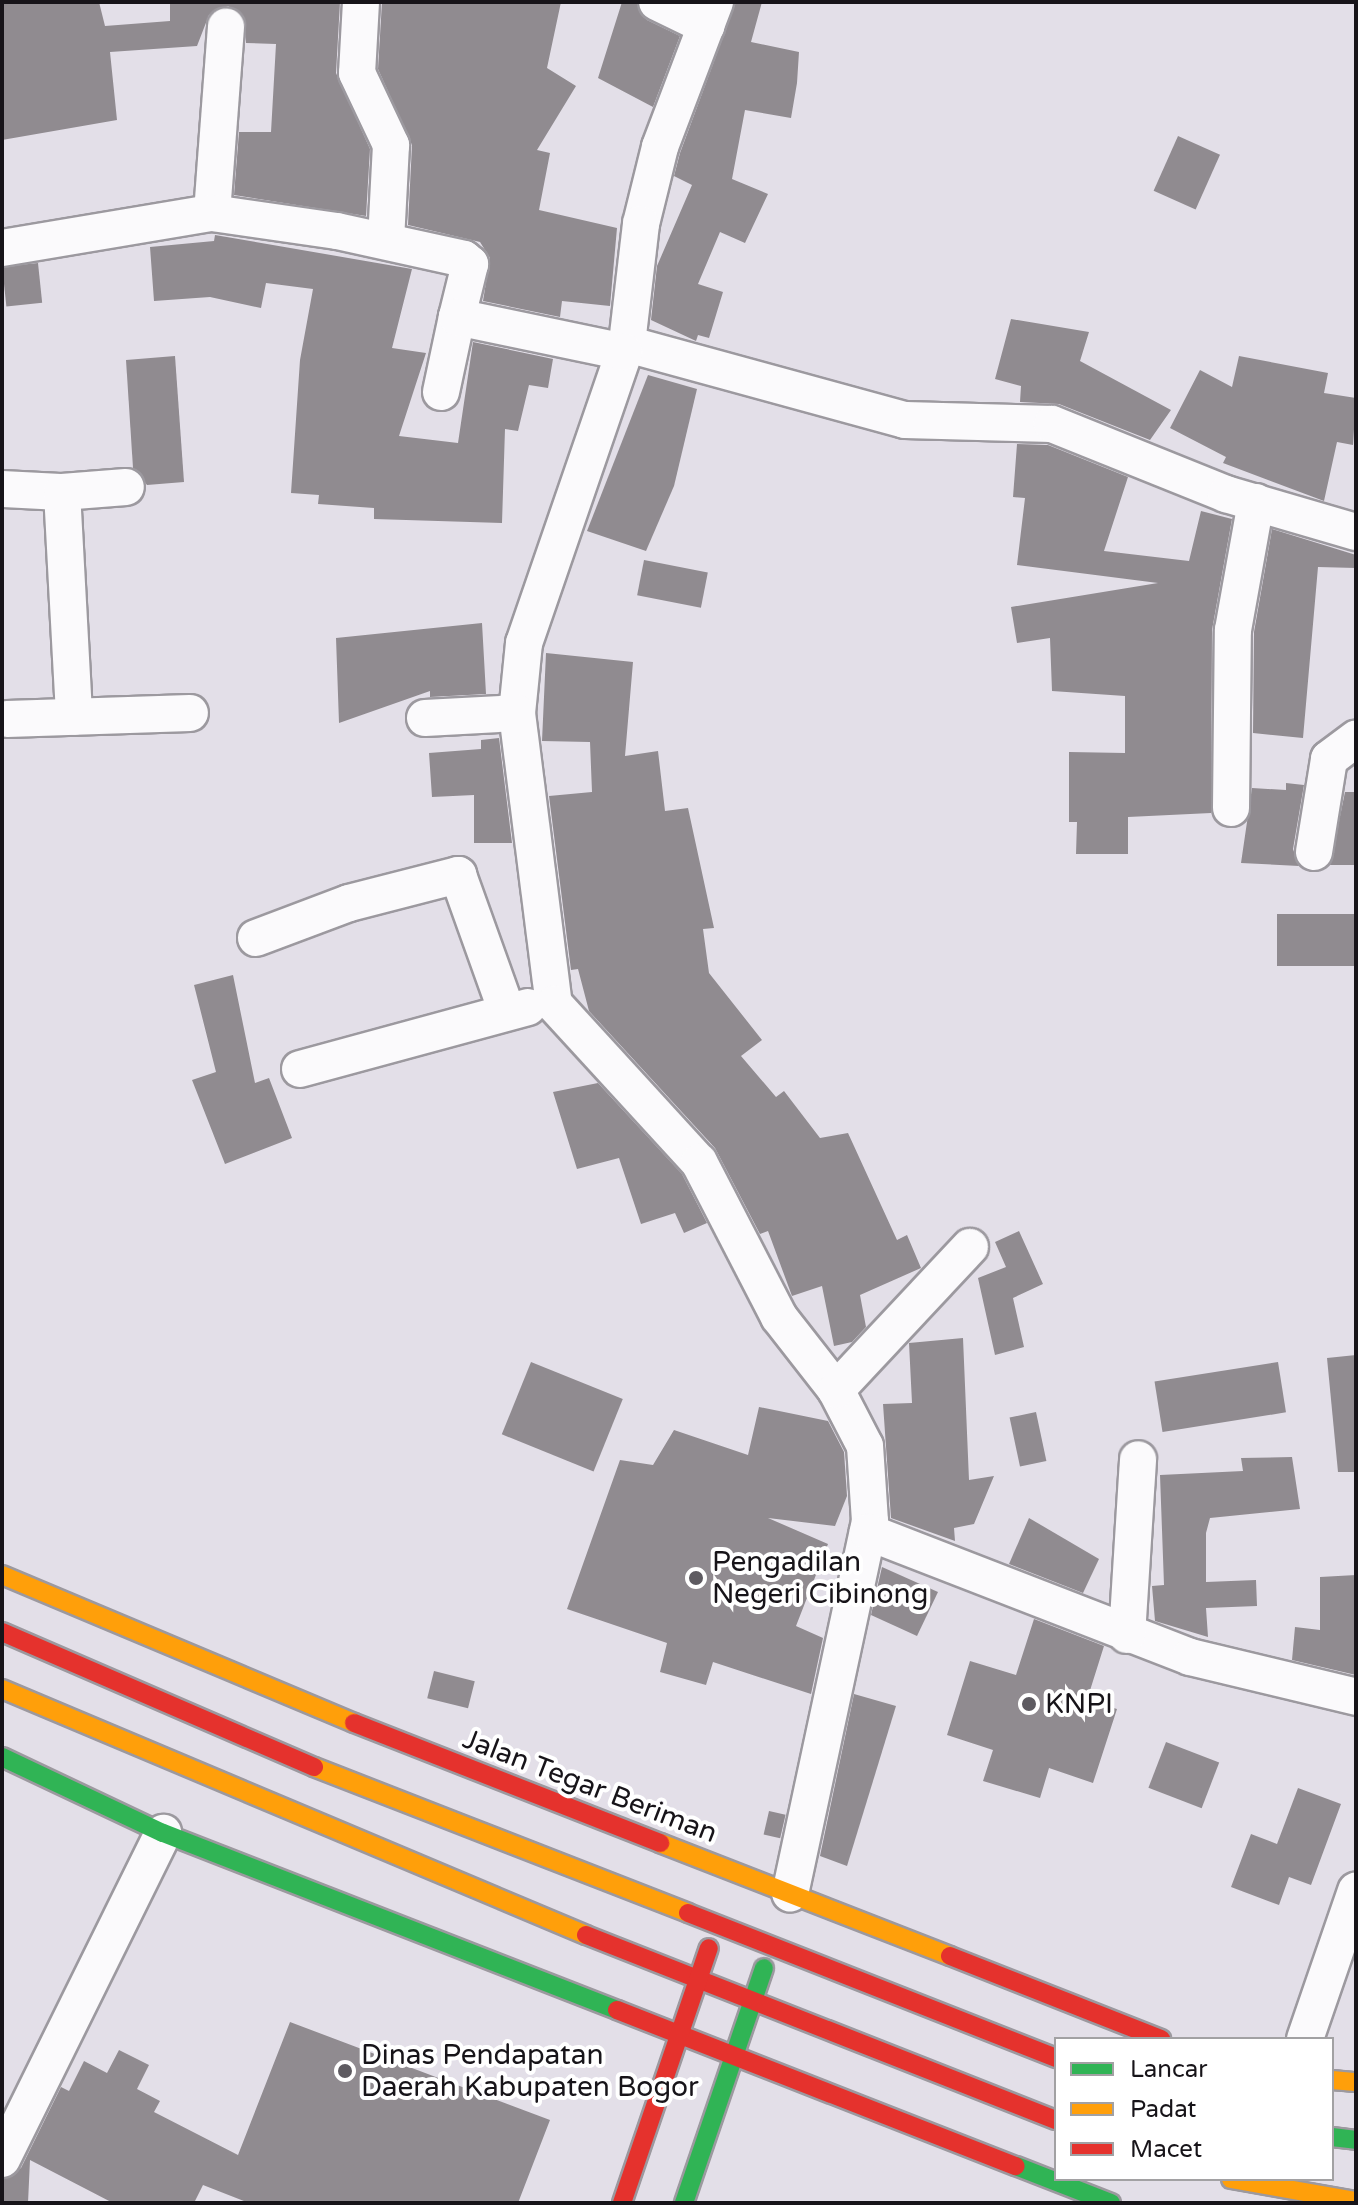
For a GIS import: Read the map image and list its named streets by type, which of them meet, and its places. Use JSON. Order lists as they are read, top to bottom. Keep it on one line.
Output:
{"streets":{"main road":["Jalan Tegar Beriman"]},"places":["Pengadilan Negeri Cibinong","KNPI","Dinas Pendapatan Daerah Kabupaten Bogor"],"legend":["Lancar","Padat","Macet"]}
